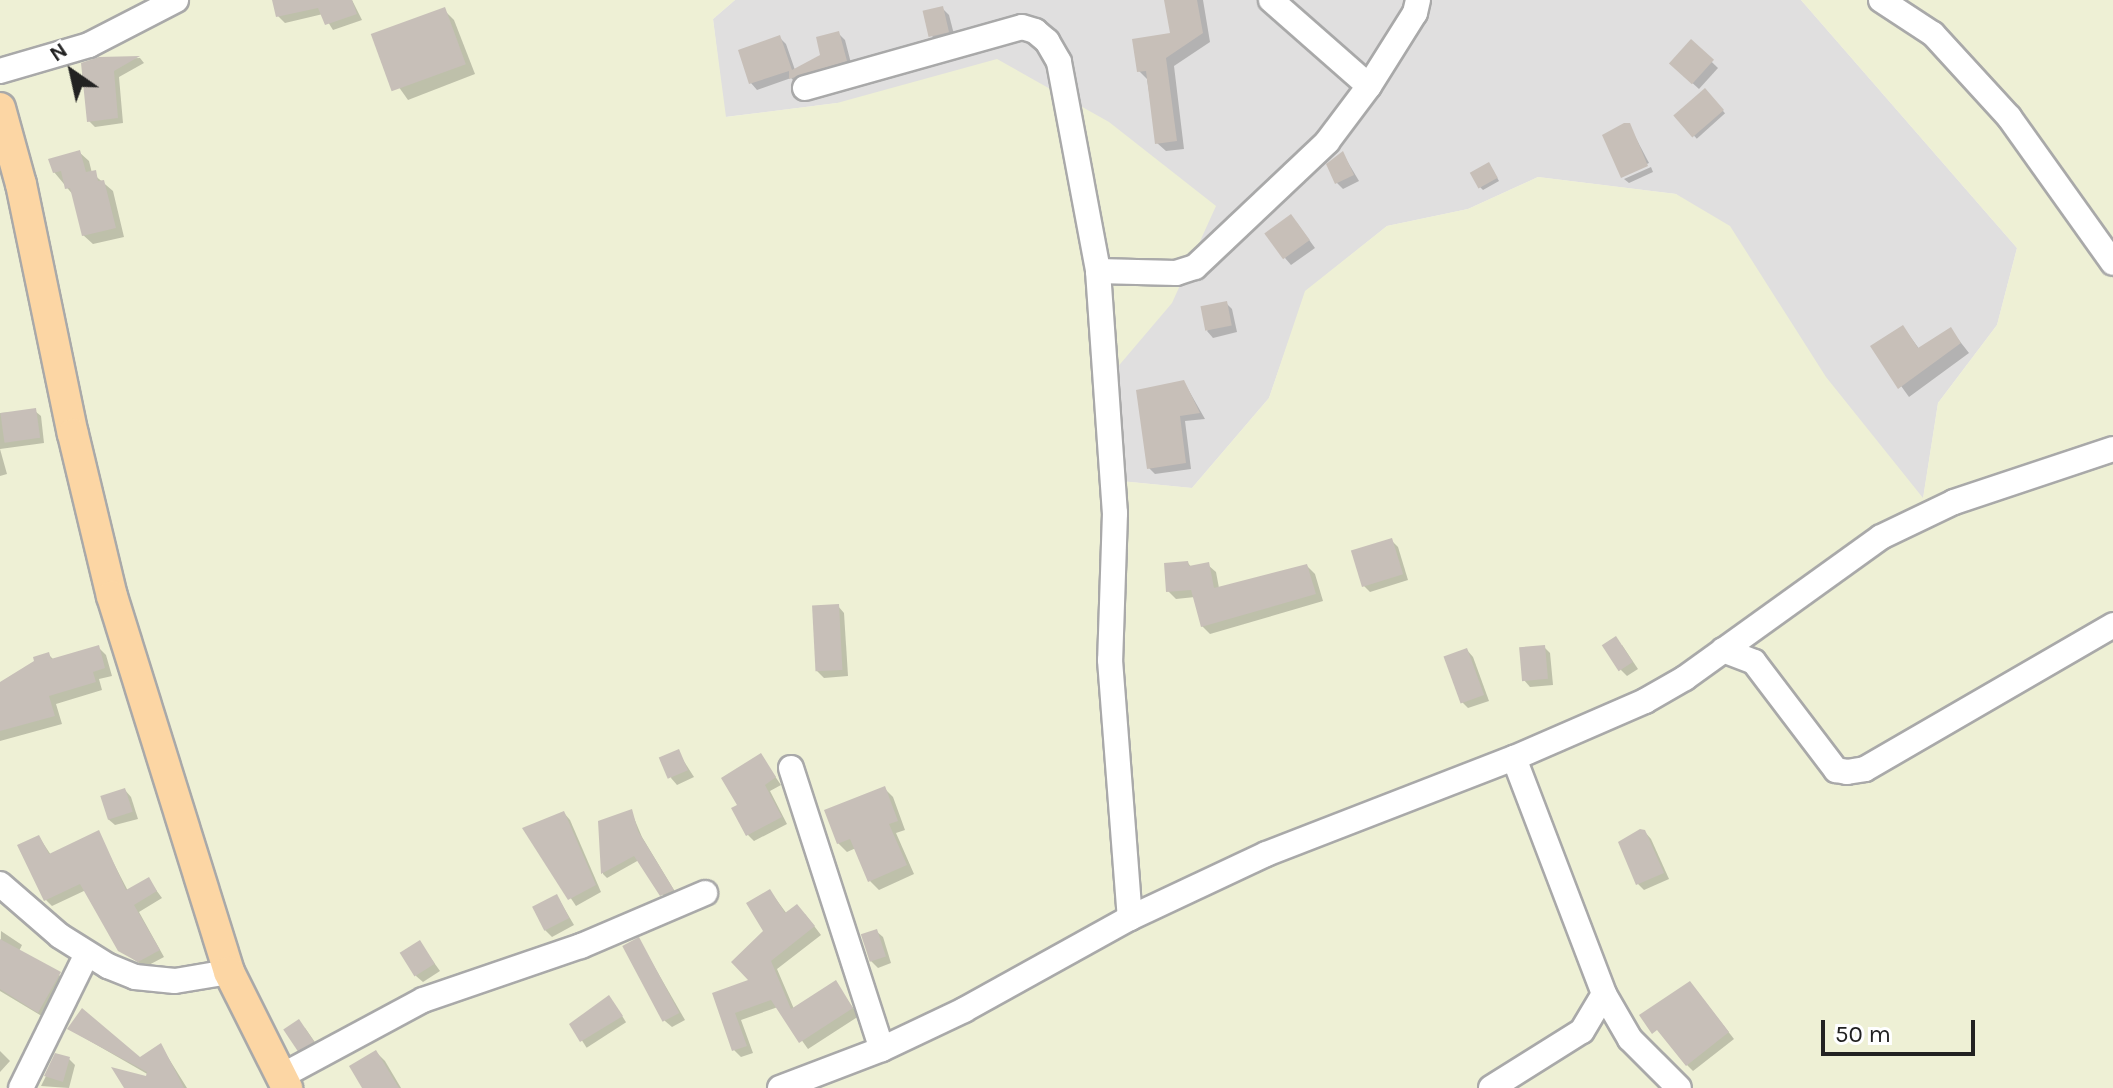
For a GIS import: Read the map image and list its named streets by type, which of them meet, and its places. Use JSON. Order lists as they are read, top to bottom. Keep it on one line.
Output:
{"scale_bar":"50 m","north":"top left"}
